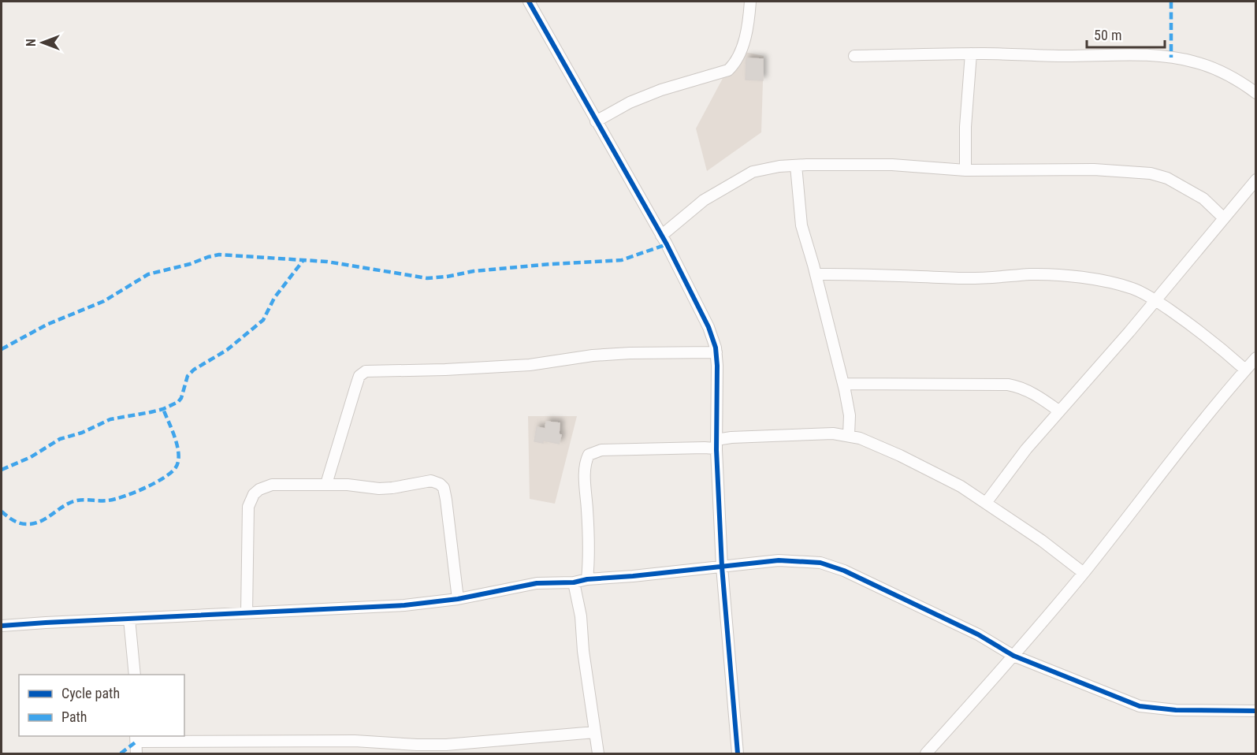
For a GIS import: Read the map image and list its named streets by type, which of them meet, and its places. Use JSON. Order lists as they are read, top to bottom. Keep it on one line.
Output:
{"legend":["Cycle path","Path"],"scale_bar":"50 m","north":"left"}
